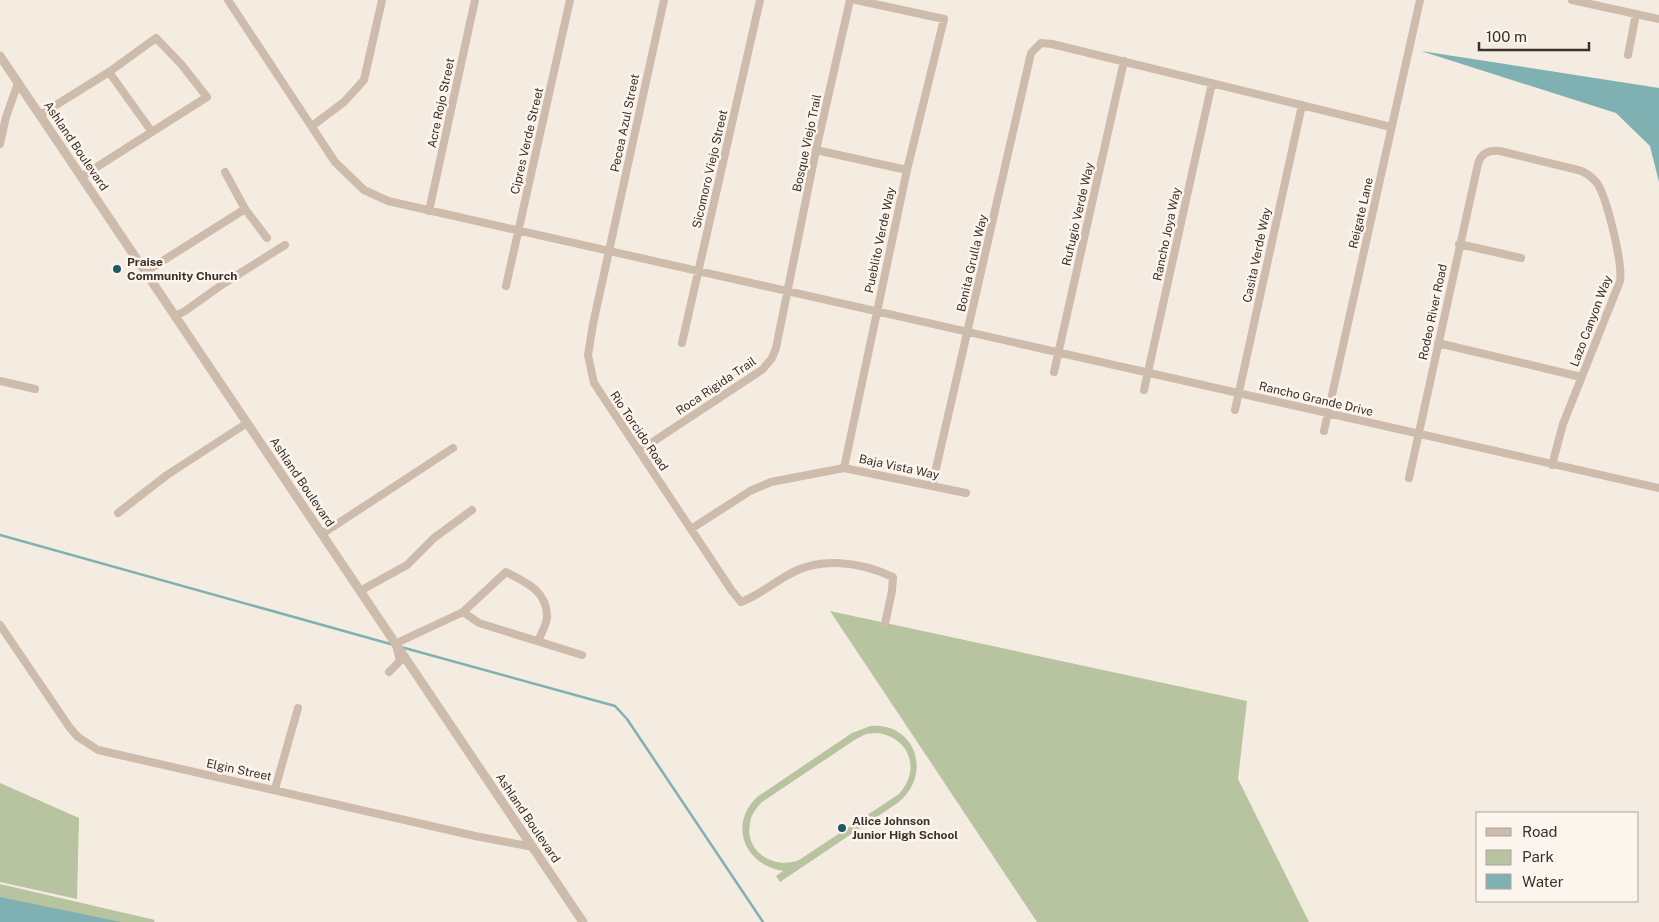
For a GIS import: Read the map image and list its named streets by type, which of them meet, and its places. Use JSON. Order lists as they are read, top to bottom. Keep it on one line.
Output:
{"streets":{"street":["Acre Rojo Street","Pecea Azul Street","Cipres Verde Street","Bosque Viejo Trail","Ashland Boulevard","Sicomoro Viejo Street","Reigate Lane","Rufugio Verde Way","Rancho Joya Way","Pueblito Verde Way","Casita Verde Way","Bonita Grulla Way","Rodeo River Road","Lazo Canyon Way","Roca Rigida Trail","Rancho Grande Drive","Rio Torcido Road","Baja Vista Way","Elgin Street"]},"crossings":[["Acre Rojo Street","Rancho Grande Drive"],["Pecea Azul Street","Rancho Grande Drive"],["Pecea Azul Street","Rio Torcido Road"],["Cipres Verde Street","Rancho Grande Drive"],["Bosque Viejo Trail","Roca Rigida Trail"],["Bosque Viejo Trail","Rancho Grande Drive"],["Ashland Boulevard","Elgin Street"],["Sicomoro Viejo Street","Rancho Grande Drive"],["Reigate Lane","Rancho Grande Drive"],["Rufugio Verde Way","Bonita Grulla Way"],["Rufugio Verde Way","Rancho Grande Drive"],["Rancho Joya Way","Rancho Grande Drive"],["Pueblito Verde Way","Rancho Grande Drive"],["Pueblito Verde Way","Baja Vista Way"],["Casita Verde Way","Rancho Grande Drive"],["Bonita Grulla Way","Rancho Grande Drive"],["Bonita Grulla Way","Baja Vista Way"],["Rodeo River Road","Lazo Canyon Way"],["Rodeo River Road","Rancho Grande Drive"],["Lazo Canyon Way","Rancho Grande Drive"],["Roca Rigida Trail","Rancho Grande Drive"],["Roca Rigida Trail","Rio Torcido Road"],["Rancho Grande Drive","Rio Torcido Road"],["Rio Torcido Road","Baja Vista Way"]],"places":["Praise Community Church","Alice Johnson Junior High School"],"legend":["Road","Park","Water"],"scale_bar":"100 m"}
